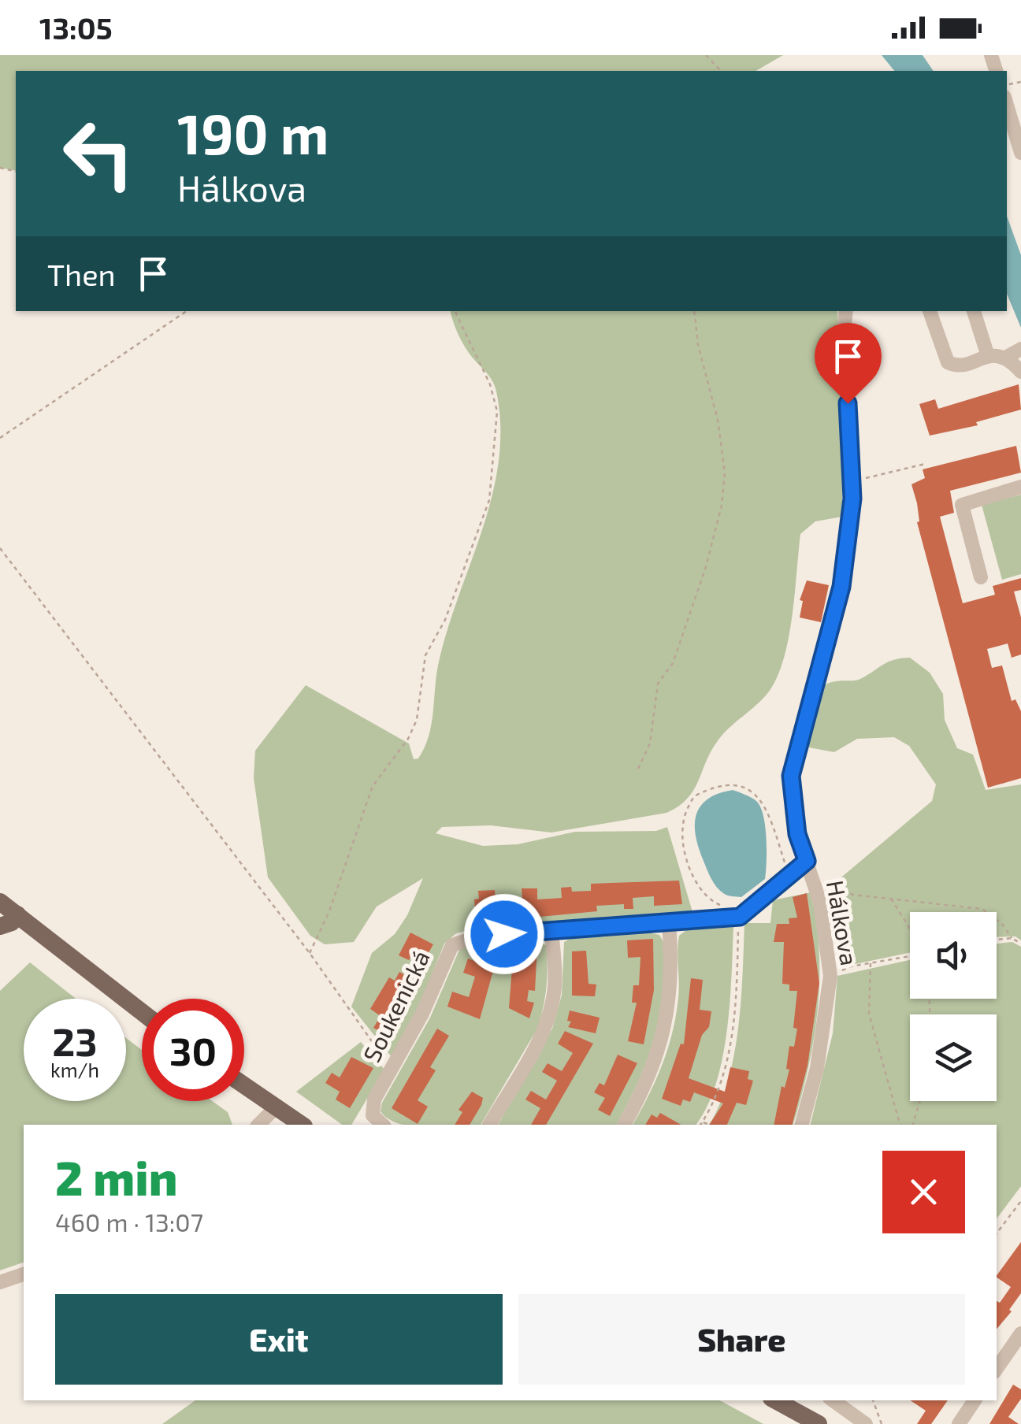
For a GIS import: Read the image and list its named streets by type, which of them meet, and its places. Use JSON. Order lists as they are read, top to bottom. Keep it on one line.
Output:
{"streets":{"street":["Hálkova","Soukenická"]},"page":{"status":"13:05","turn":["190 m","Hálkova"],"then":"Then","speed":"23 km/h","limit":"30","heading":["2 min","460 m · 13:07"],"buttons":["Exit","Share"]}}
